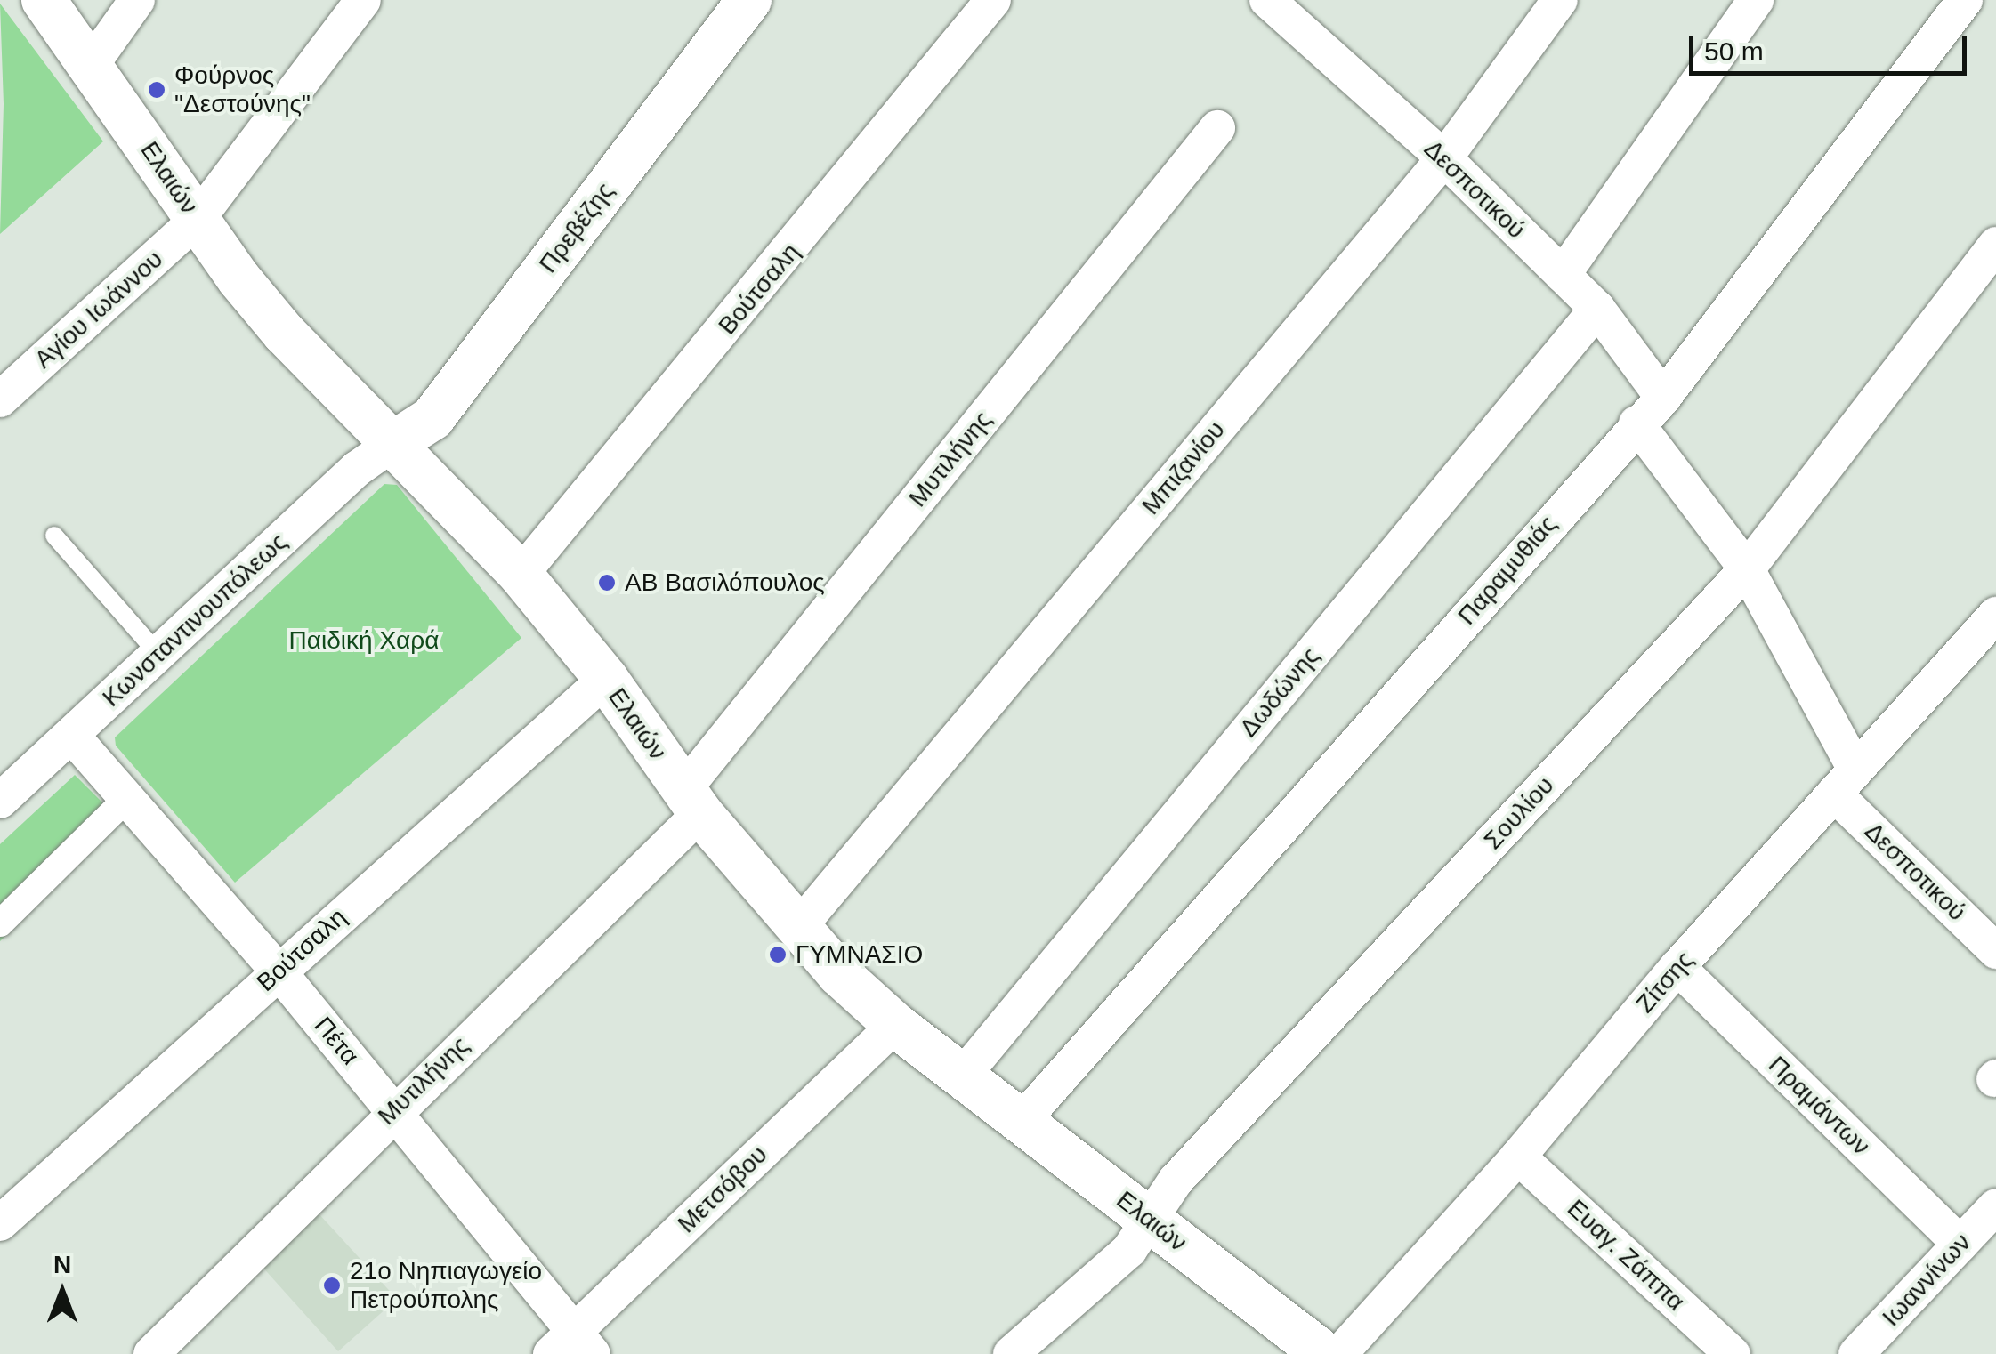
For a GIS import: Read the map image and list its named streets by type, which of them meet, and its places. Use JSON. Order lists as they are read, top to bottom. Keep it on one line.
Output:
{"streets":{"street":["Ελαιών","Δεσποτικού","Πρεβέζης","Βούτσαλη","Αγίου Ιωάννου","Μυτιλήνης","Μπιζανίου","Παραμυθιάς","Κωνσταντινουπόλεως","Δωδώνης","Σουλίου","Ζίτσης","Πέτα","Πραμάντων","Μετσόβου","Ευαγ. Ζάππα","Ιωαννίνων"]},"crossings":[["Ελαιών","Πρεβέζης"],["Ελαιών","Βούτσαλη"],["Ελαιών","Αγίου Ιωάννου"],["Ελαιών","Μυτιλήνης"],["Ελαιών","Μπιζανίου"],["Ελαιών","Παραμυθιάς"],["Ελαιών","Κωνσταντινουπόλεως"],["Ελαιών","Δωδώνης"],["Ελαιών","Σουλίου"],["Ελαιών","Μετσόβου"],["Δεσποτικού","Μπιζανίου"],["Δεσποτικού","Παραμυθιάς"],["Δεσποτικού","Δωδώνης"],["Δεσποτικού","Σουλίου"],["Δεσποτικού","Ζίτσης"],["Πρεβέζης","Κωνσταντινουπόλεως"],["Βούτσαλη","Πέτα"],["Μυτιλήνης","Πέτα"],["Κωνσταντινουπόλεως","Πέτα"],["Ζίτσης","Πραμάντων"],["Ζίτσης","Ευαγ. Ζάππα"],["Πέτα","Μετσόβου"],["Πραμάντων","Ιωαννίνων"]],"parks":["Παιδική Χαρά"],"places":["Φούρνος \"Δεστούνης\"","ΑΒ Βασιλόπουλος","ΓΥΜΝΑΣΙΟ","21ο Νηπιαγωγείο Πετρούπολης"],"scale_bar":"50 m","north":"top"}
